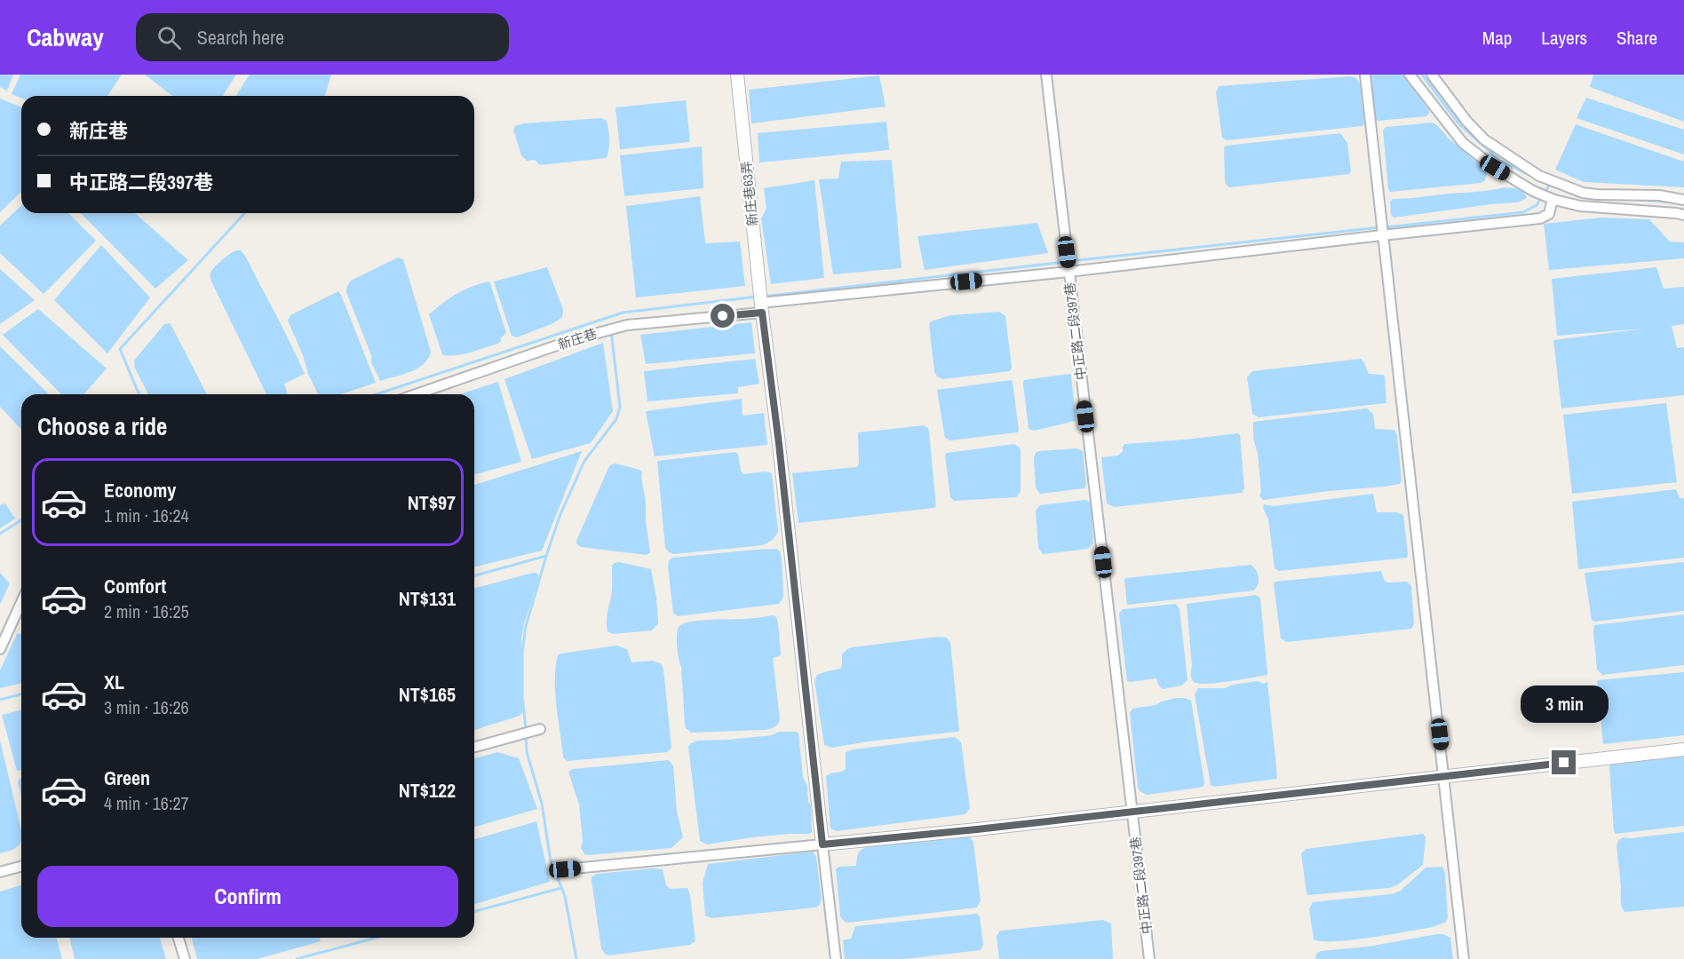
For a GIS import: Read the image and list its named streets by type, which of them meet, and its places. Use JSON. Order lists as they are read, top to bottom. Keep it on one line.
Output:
{"streets":{"street":["新庄巷63弄","中正路二段397巷","新庄巷"]},"crossings":[["新庄巷63弄","新庄巷"],["中正路二段397巷","新庄巷"]],"page":{"header":"Cabway","search":"Search here","nav":["Map","Layers","Share"],"banner":["新庄巷","中正路二段397巷"],"heading":"Choose a ride","list":[{"name":"Economy","note":"1 min · 16:24","value":"NT$97"},{"name":"Comfort","note":"2 min · 16:25","value":"NT$131"},{"name":"XL","note":"3 min · 16:26","value":"NT$165"},{"name":"Green","note":"4 min · 16:27","value":"NT$122"}],"bubble":"3 min","buttons":"Confirm"}}
